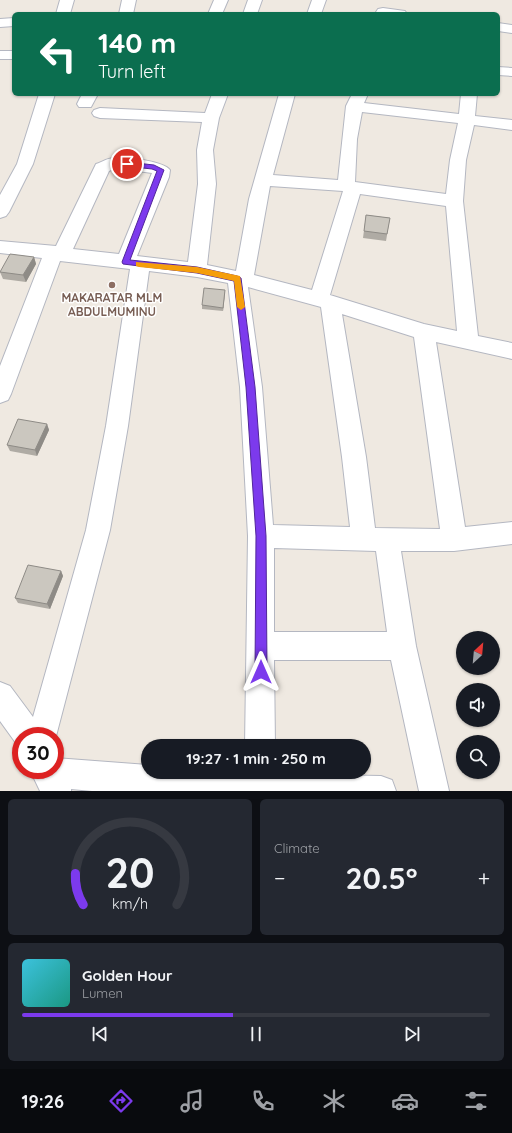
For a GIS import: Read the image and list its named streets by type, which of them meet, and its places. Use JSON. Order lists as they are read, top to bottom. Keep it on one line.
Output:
{"places":["MAKARATAR MLM ABDULMUMINU"],"north":"top right","page":{"turn":["140 m","Turn left"],"limit":"30","trip":"19:27 · 1 min · 250 m","tile":"Climate","heat":["−","20.5°","+"],"song":["Golden Hour","Lumen"],"tabs":"19:26","gauge":["20","km/h"]}}
